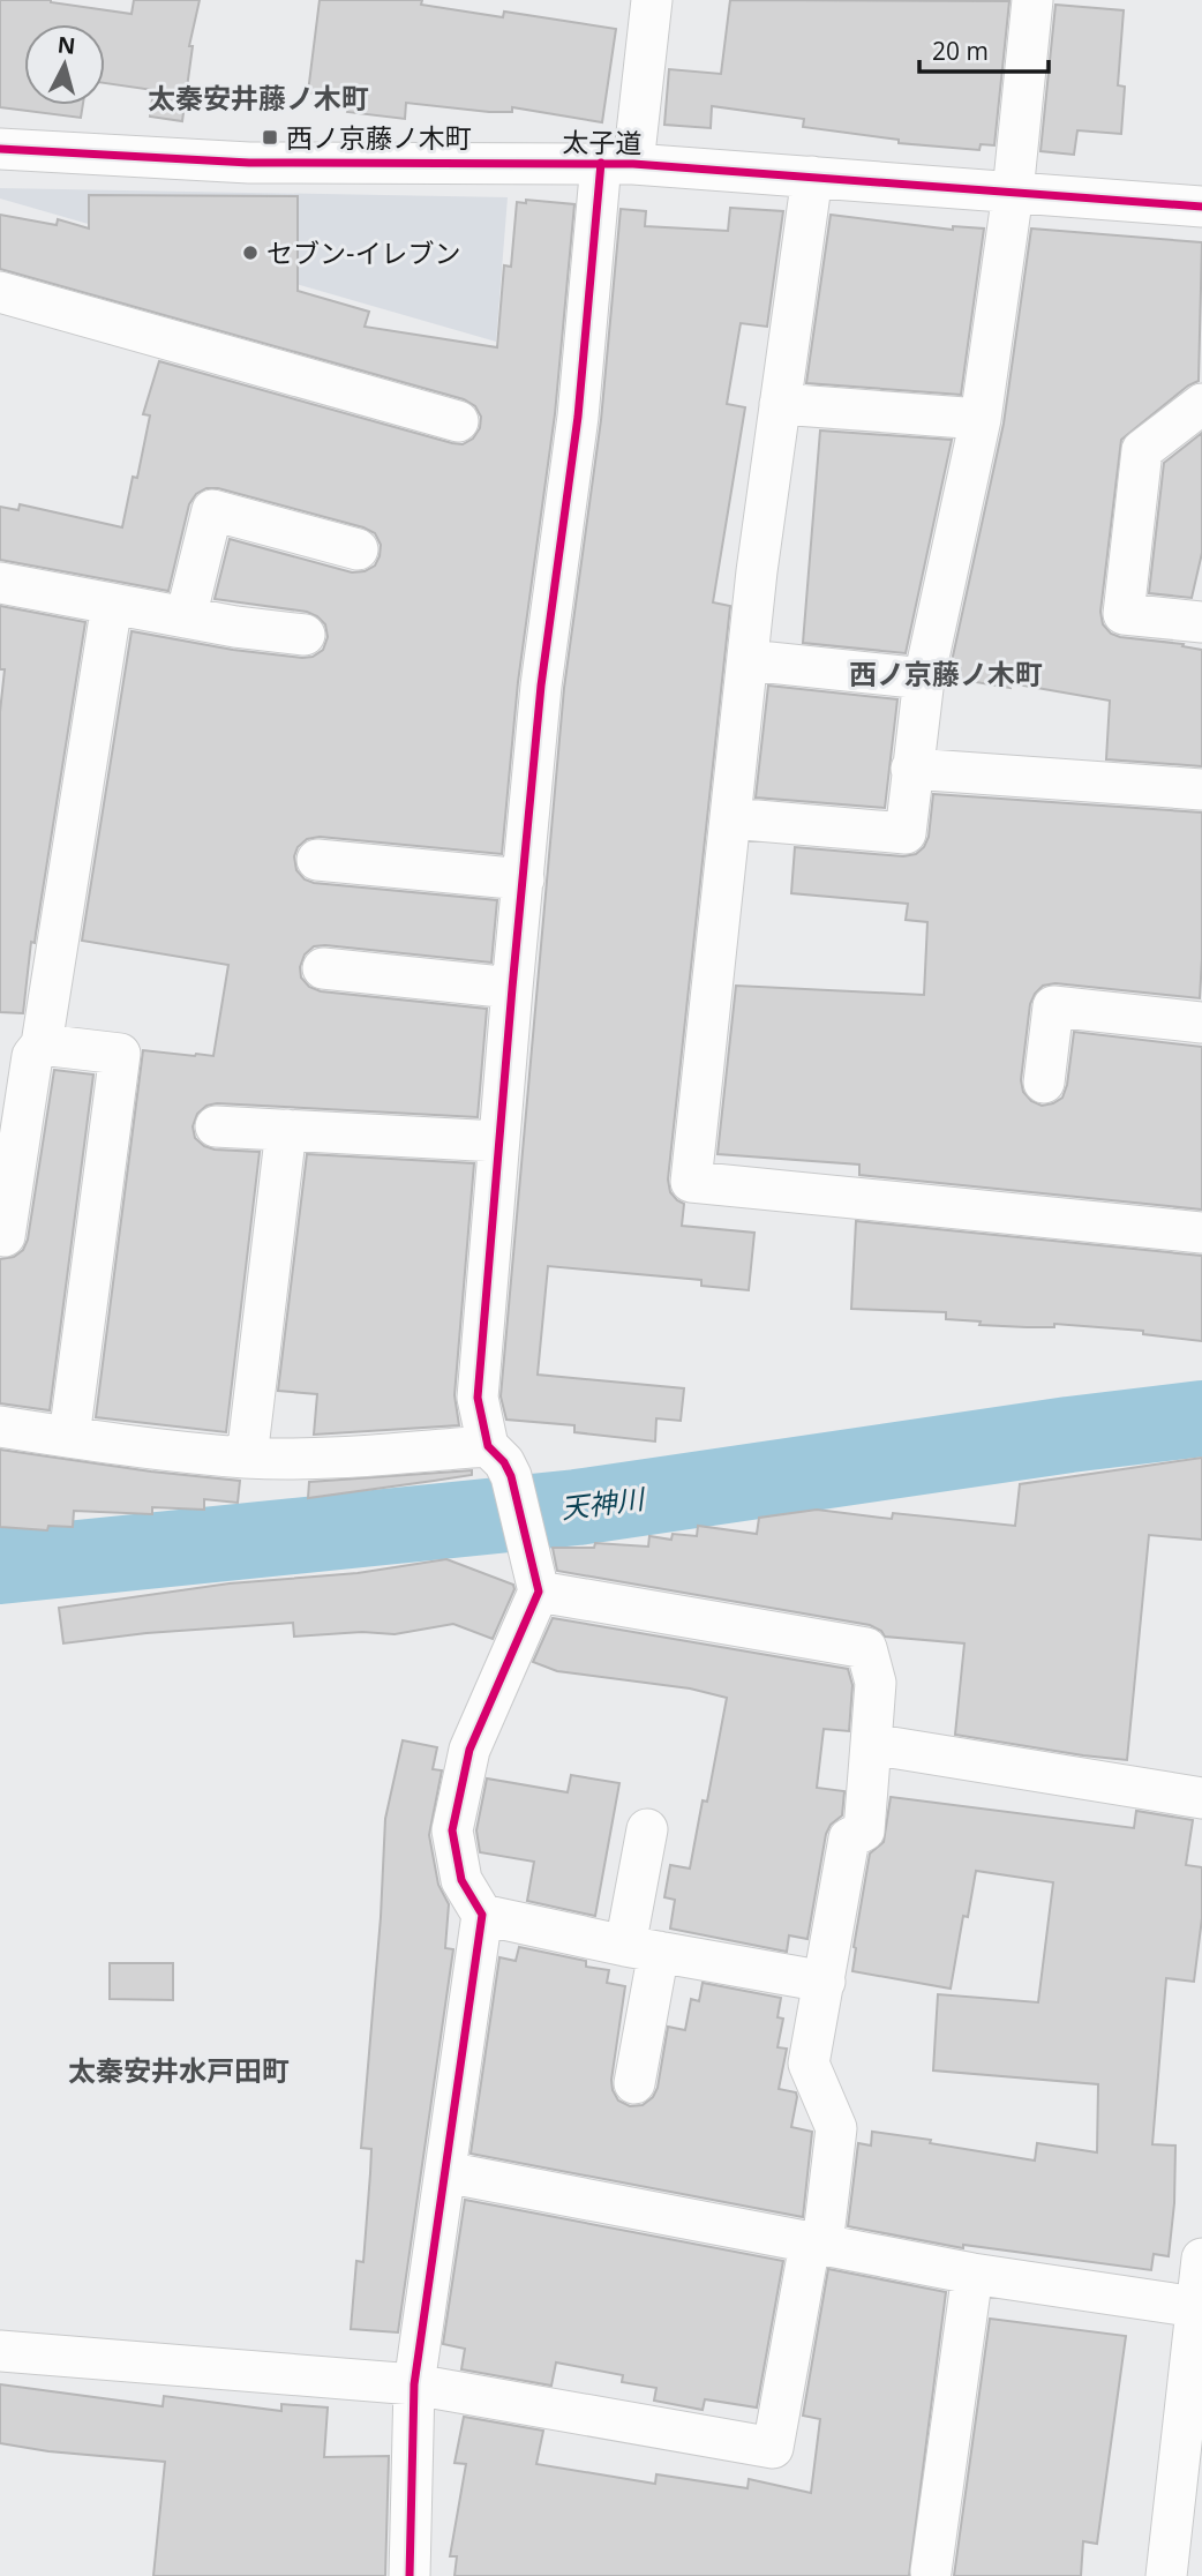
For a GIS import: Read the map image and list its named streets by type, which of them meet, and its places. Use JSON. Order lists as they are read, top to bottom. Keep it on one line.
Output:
{"streets":{"street":["太子道"]},"districts":["太秦安井藤ノ木町","西ノ京藤ノ木町","太秦安井水戸田町"],"water":["天神川"],"places":{"transit":["西ノ京藤ノ木町"],"other":["セブン-イレブン"]},"scale_bar":"20 m","north":"top"}
